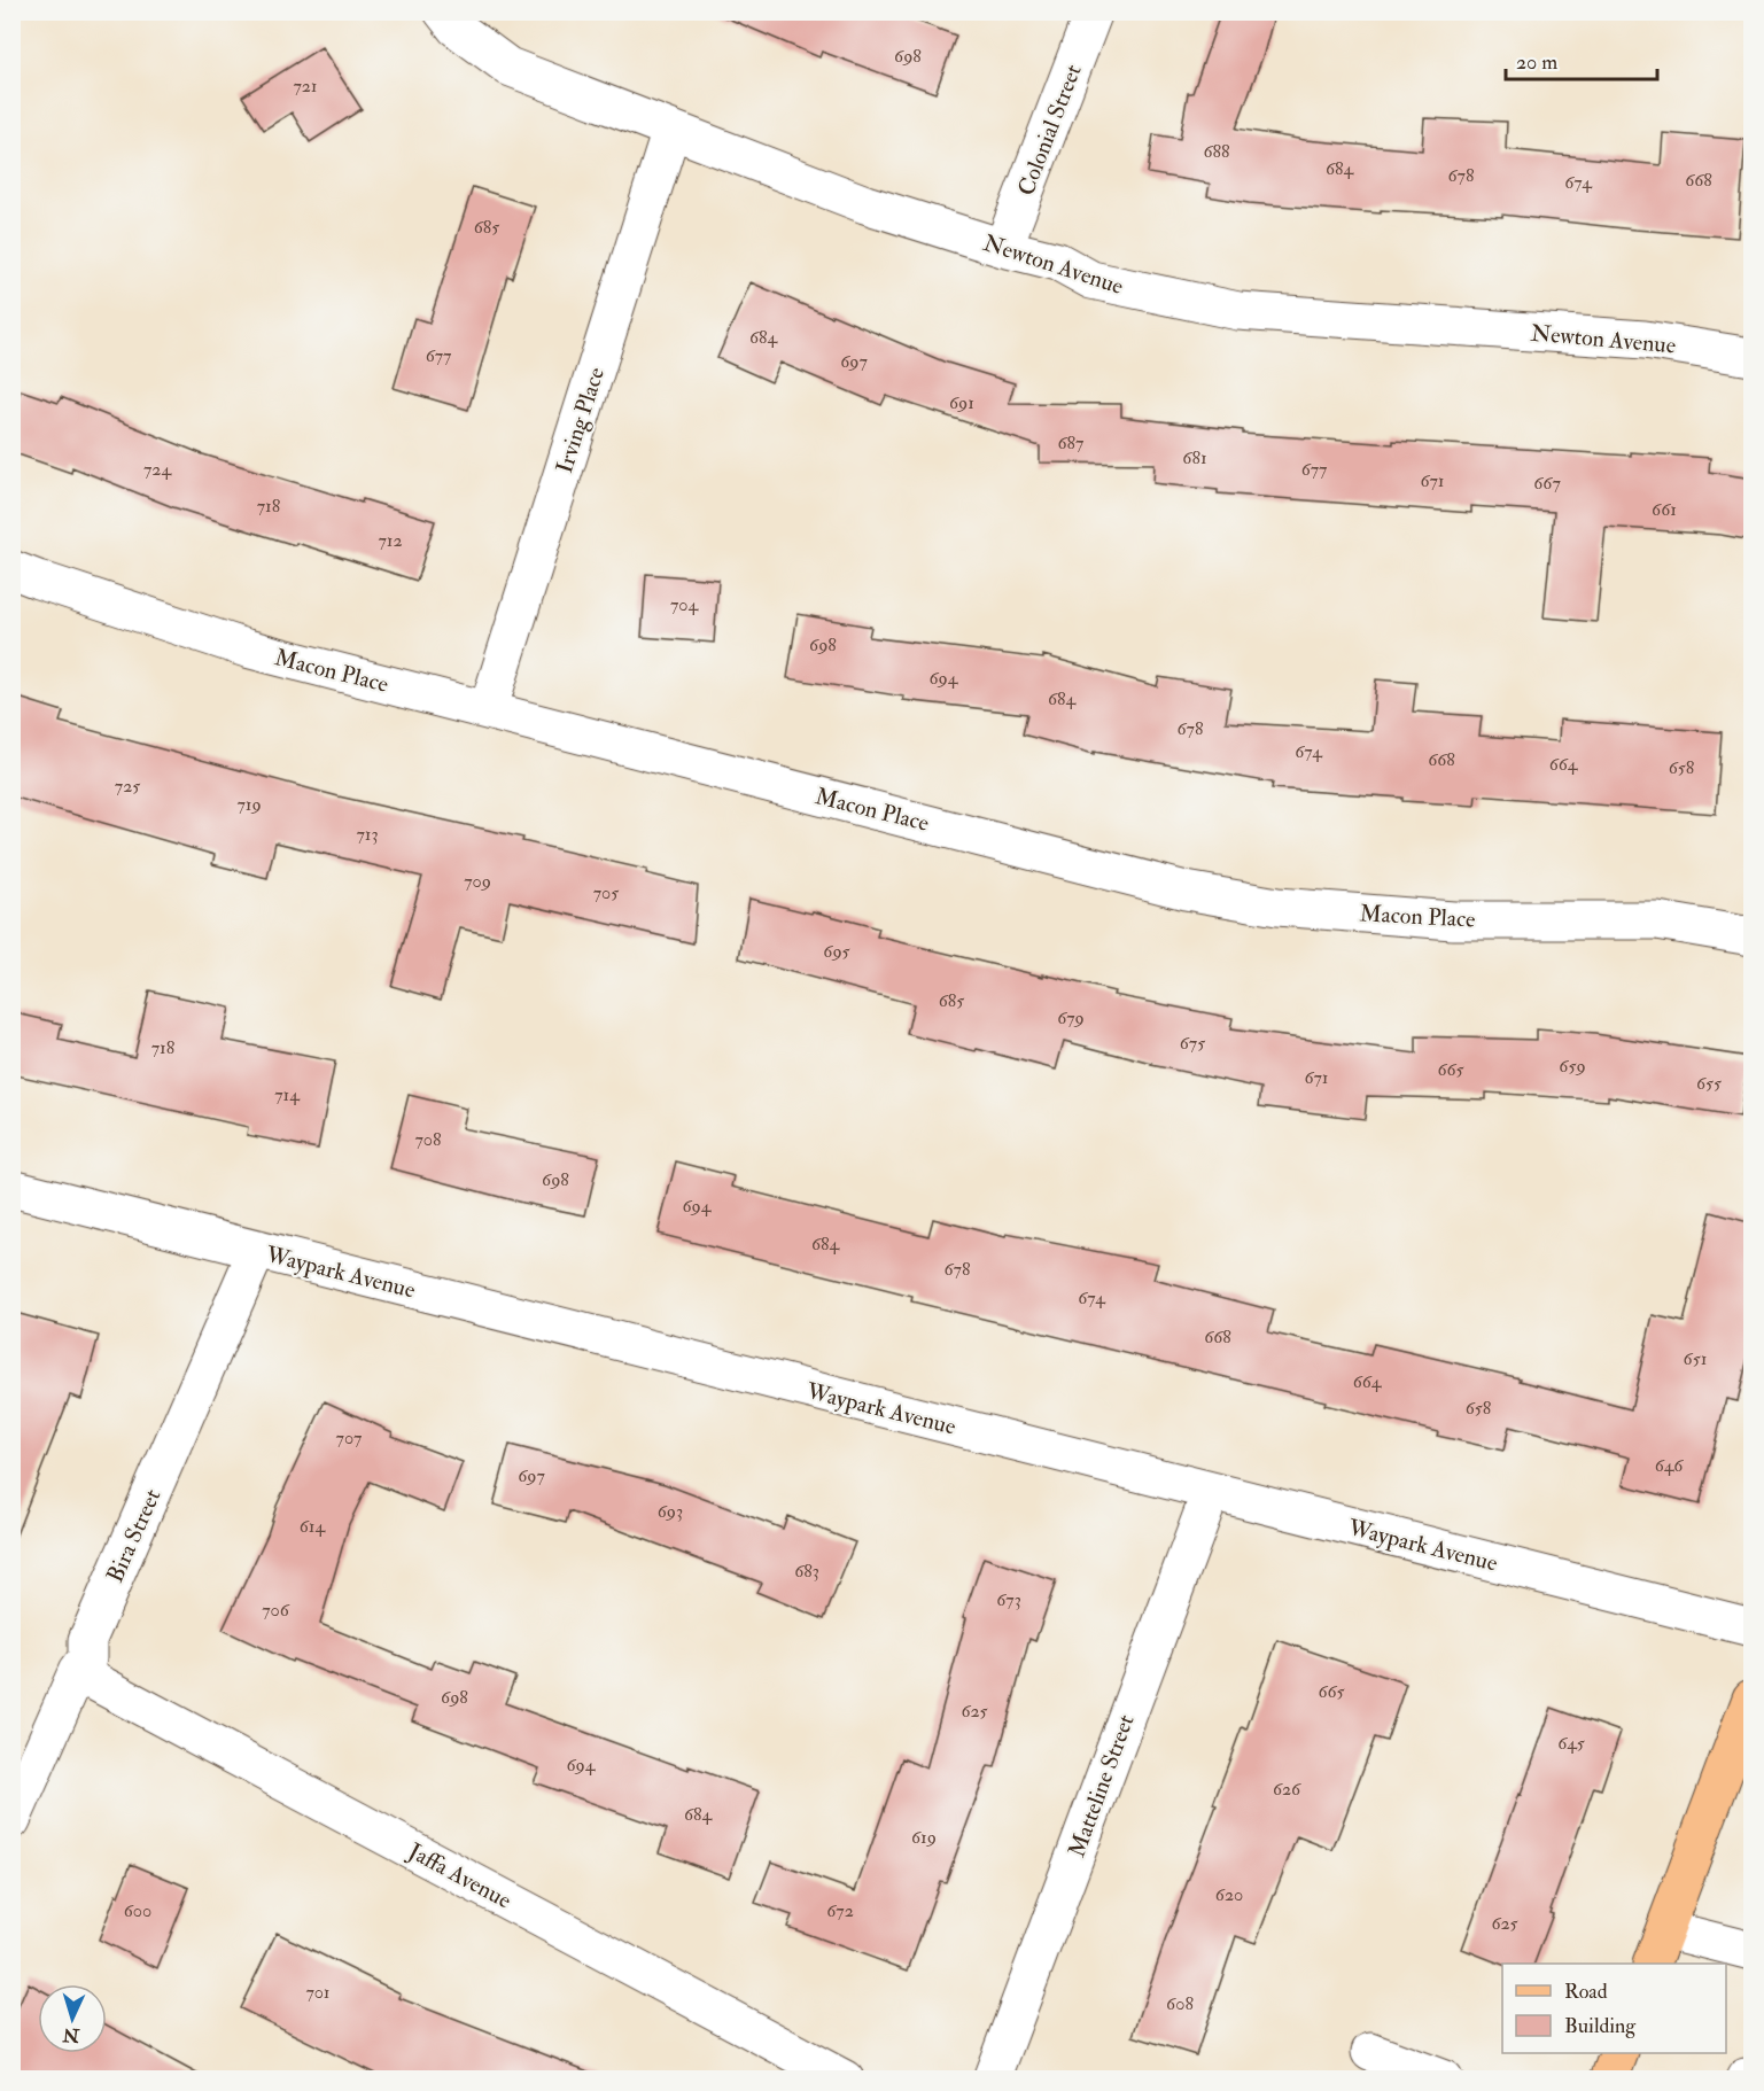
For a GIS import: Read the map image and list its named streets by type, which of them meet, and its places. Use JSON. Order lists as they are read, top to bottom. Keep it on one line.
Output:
{"streets":{"street":["Colonial Street","Newton Avenue","Irving Place","Macon Place","Waypark Avenue","Bira Street","Matteline Street","Jaffa Avenue"]},"crossings":[["Colonial Street","Newton Avenue"],["Newton Avenue","Irving Place"],["Irving Place","Macon Place"],["Waypark Avenue","Bira Street"],["Waypark Avenue","Matteline Street"],["Bira Street","Jaffa Avenue"]],"house_numbers":["698","721","688","684","678","668","674","685","684","677","697","691","687","681","724","677","671","667","718","661","712","704","698","694","684","678","674","668","664","658","725","719","713","709","705","695","685","679","675","718","659","665","671","655","714","708","698","694","684","678","674","668","651","664","658","707","646","697","693","614","683","673","706","665","698","625","645","694","626","684","619","620","600","672","625","701","608"],"legend":["Road","Building"],"scale_bar":"20 m","north":"bottom"}
